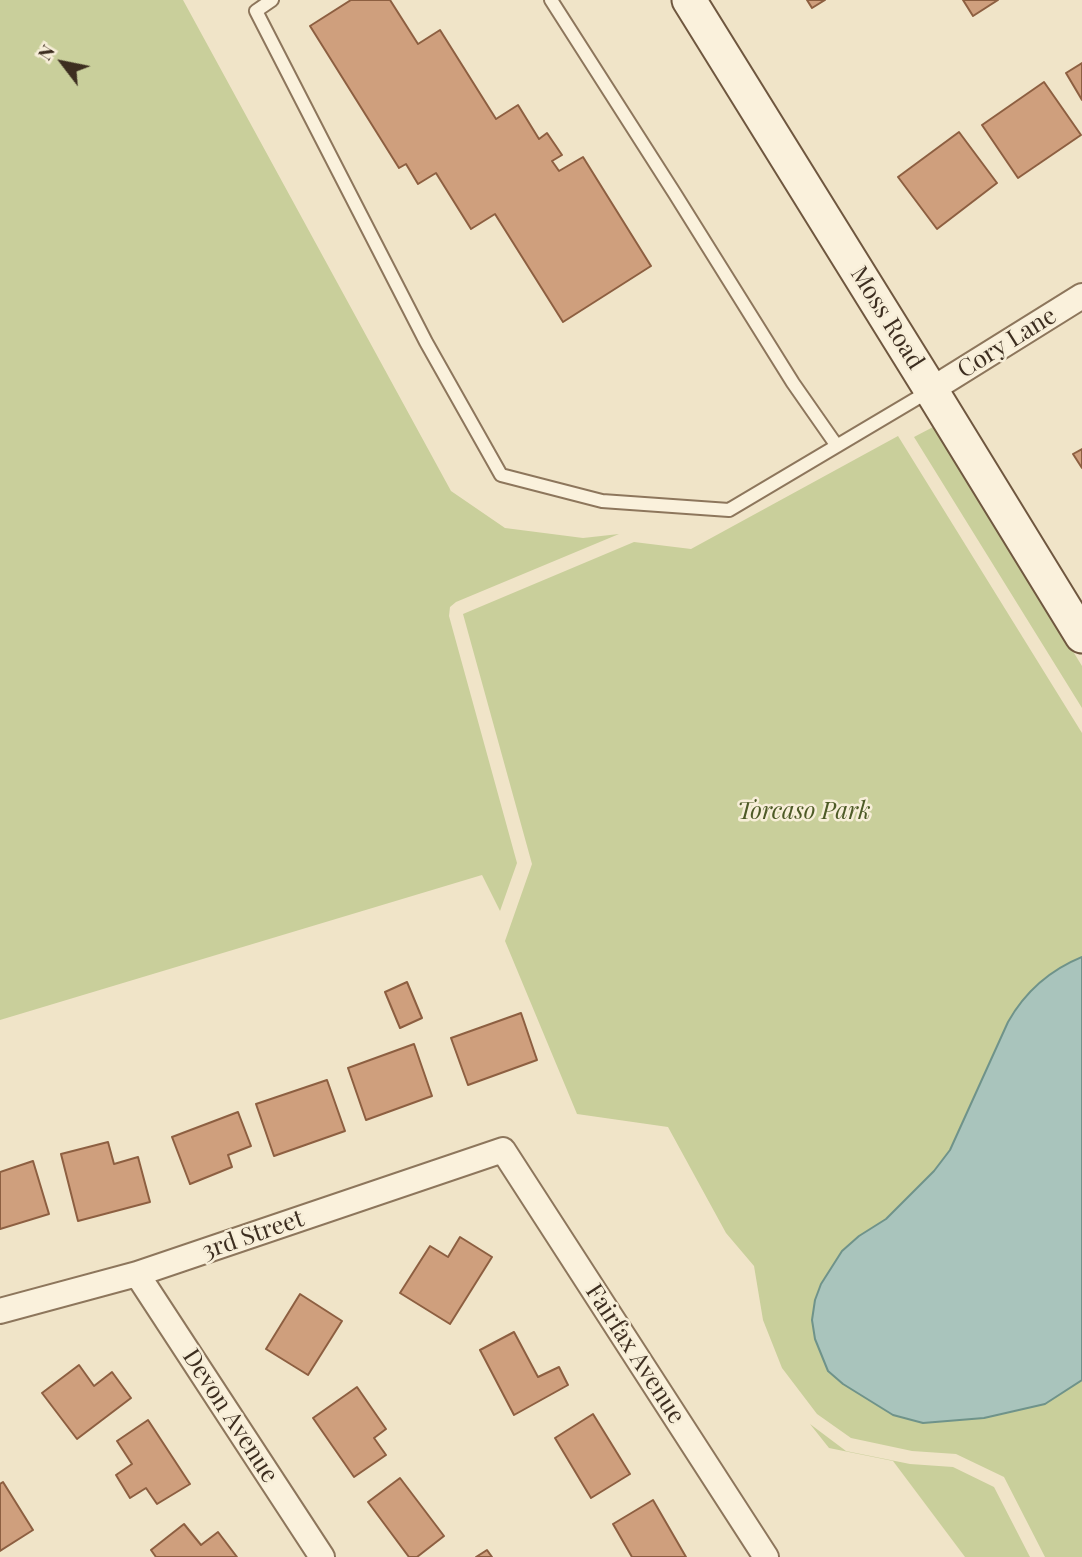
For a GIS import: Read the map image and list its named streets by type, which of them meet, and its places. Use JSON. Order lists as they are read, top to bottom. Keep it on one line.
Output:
{"streets":{"street":["Moss Road","Cory Lane","3rd Street","Fairfax Avenue","Devon Avenue"]},"crossings":[["Moss Road","Cory Lane"],["3rd Street","Fairfax Avenue"],["3rd Street","Devon Avenue"]],"parks":["Torcaso Park"],"north":"top left"}
